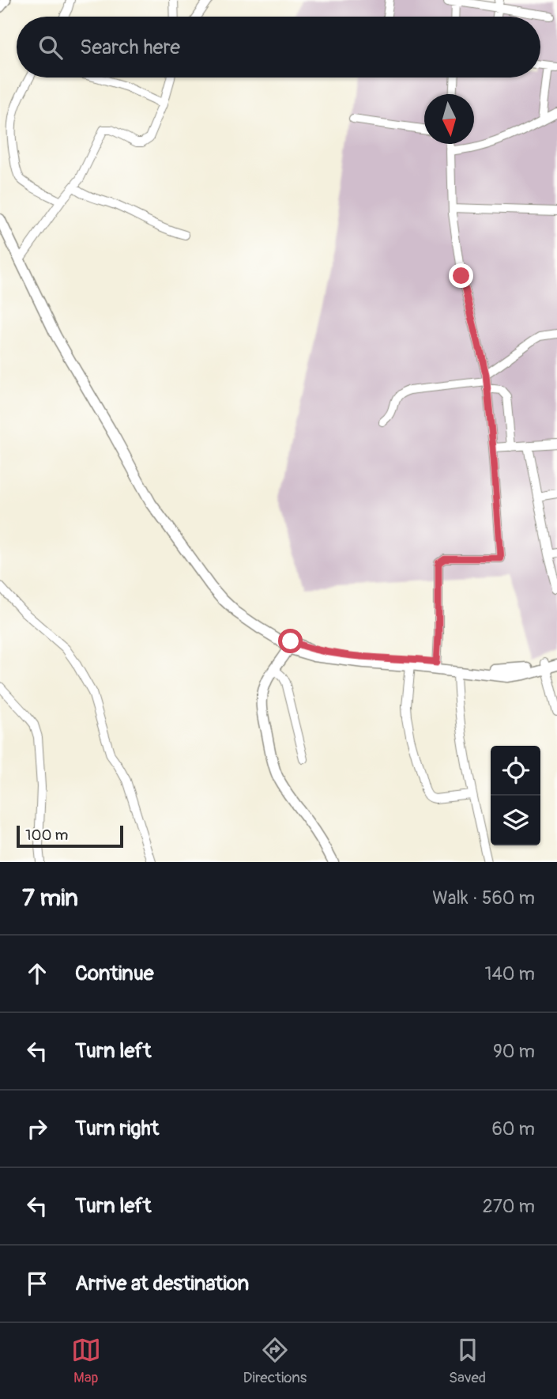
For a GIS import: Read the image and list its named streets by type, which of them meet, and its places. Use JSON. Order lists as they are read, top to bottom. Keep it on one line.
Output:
{"scale_bar":"100 m","north":"bottom","page":{"search":"Search here","scale":"100 m","heading":["7 min","Walk · 560 m"],"list":[["Continue","140 m"],["Turn left","90 m"],["Turn right","60 m"],["Turn left","270 m"],"Arrive at destination"],"nav":["Map","Directions","Saved"]}}
